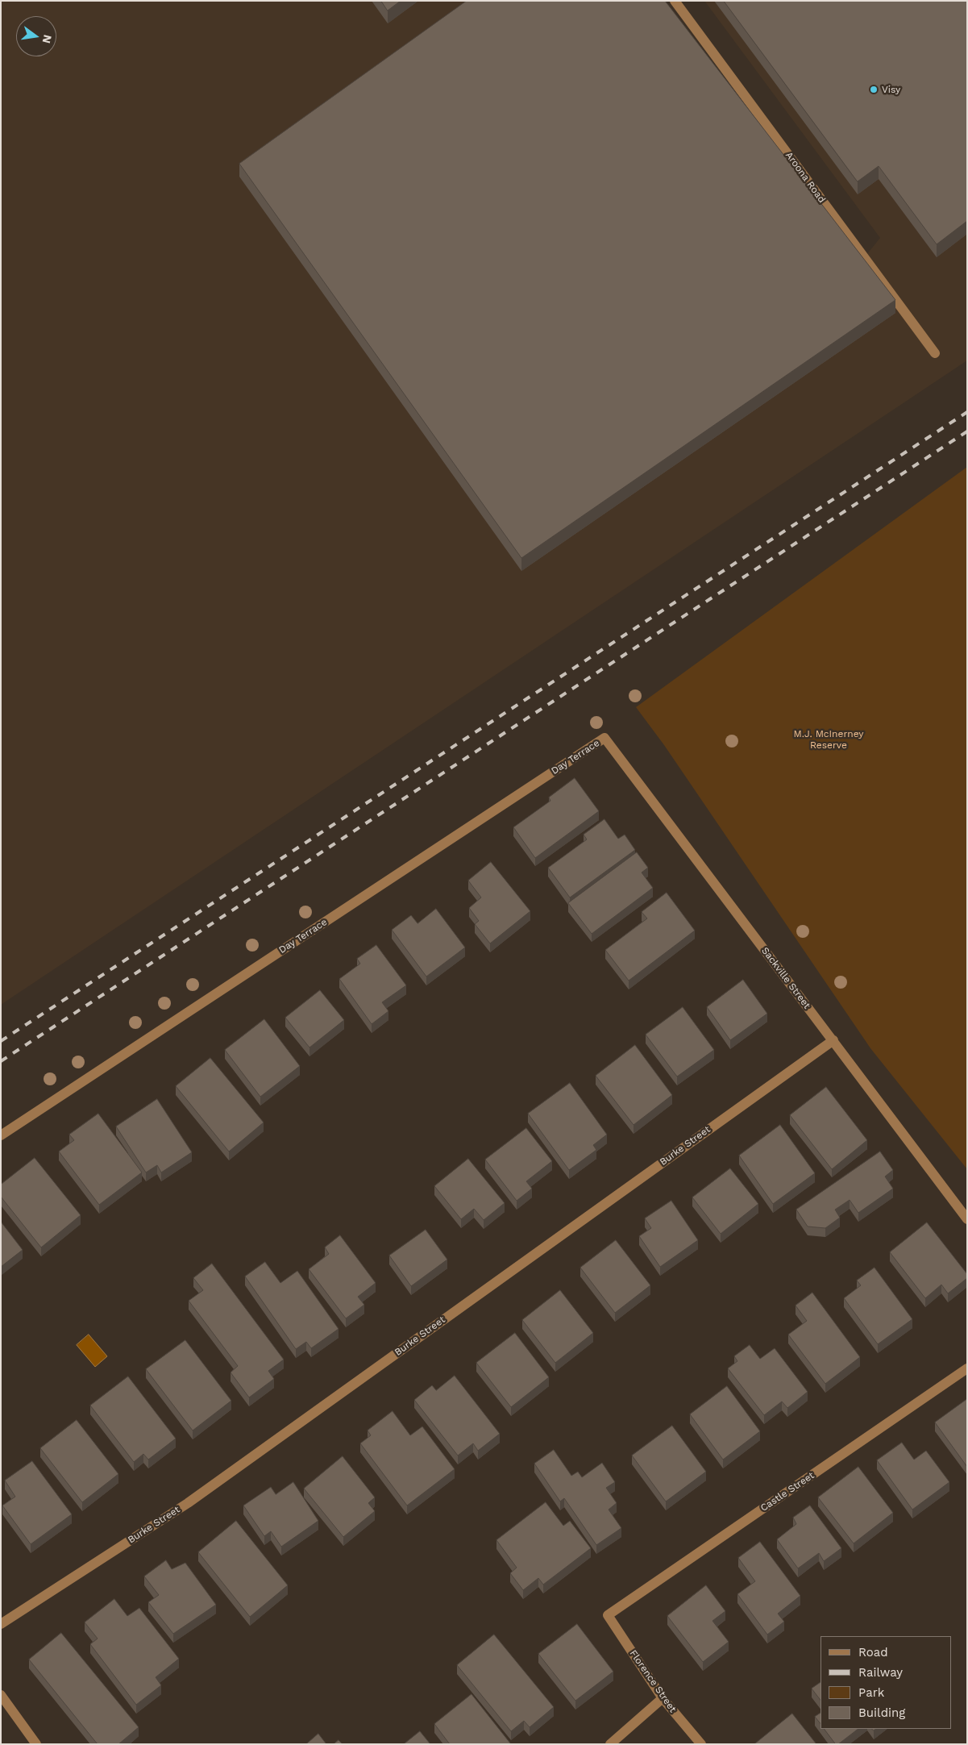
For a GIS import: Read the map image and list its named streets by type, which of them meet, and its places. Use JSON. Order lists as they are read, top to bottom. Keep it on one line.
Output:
{"streets":{"street":["Aroona Road","Day Terrace","Sackville Street","Burke Street","Castle Street","Florence Street"]},"crossings":[["Day Terrace","Sackville Street"],["Sackville Street","Burke Street"],["Castle Street","Florence Street"]],"parks":["M.J. McInerney Reserve"],"places":["Visy"],"legend":["Road","Railway","Park","Building"],"north":"right"}
